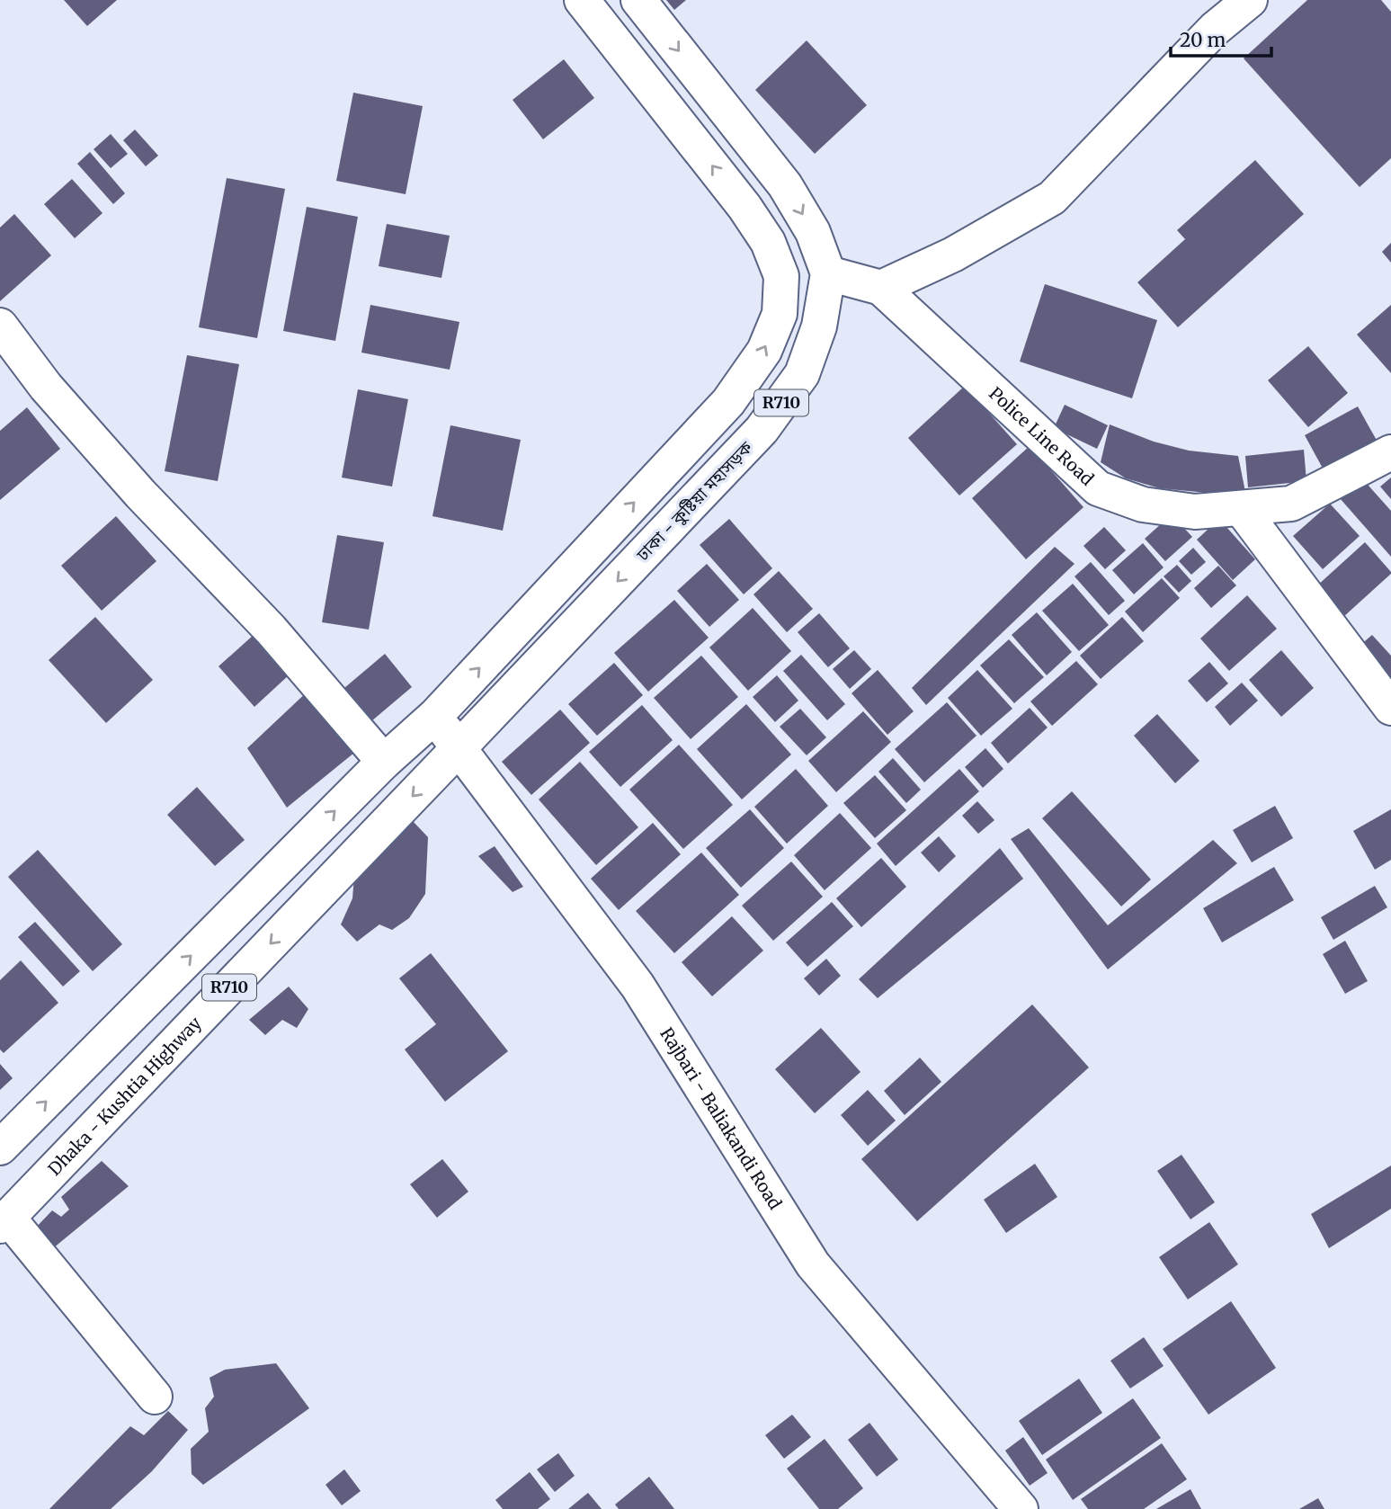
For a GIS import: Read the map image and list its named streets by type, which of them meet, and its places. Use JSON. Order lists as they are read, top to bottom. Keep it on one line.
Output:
{"streets":{"main road":["R710","Police Line Road","ঢাকা - কুষ্টিয়া মহাসড়ক","Dhaka - Kushtia Highway","Rajbari - Baliakandi Road"]},"crossings":[["R710","Rajbari - Baliakandi Road"],["Police Line Road","ঢাকা - কুষ্টিয়া মহাসড়ক"],["ঢাকা - কুষ্টিয়া মহাসড়ক","Dhaka - Kushtia Highway"],["ঢাকা - কুষ্টিয়া মহাসড়ক","Rajbari - Baliakandi Road"],["Dhaka - Kushtia Highway","Rajbari - Baliakandi Road"]],"one_way":["ঢাকা - কুষ্টিয়া মহাসড়ক"],"scale_bar":"20 m"}
